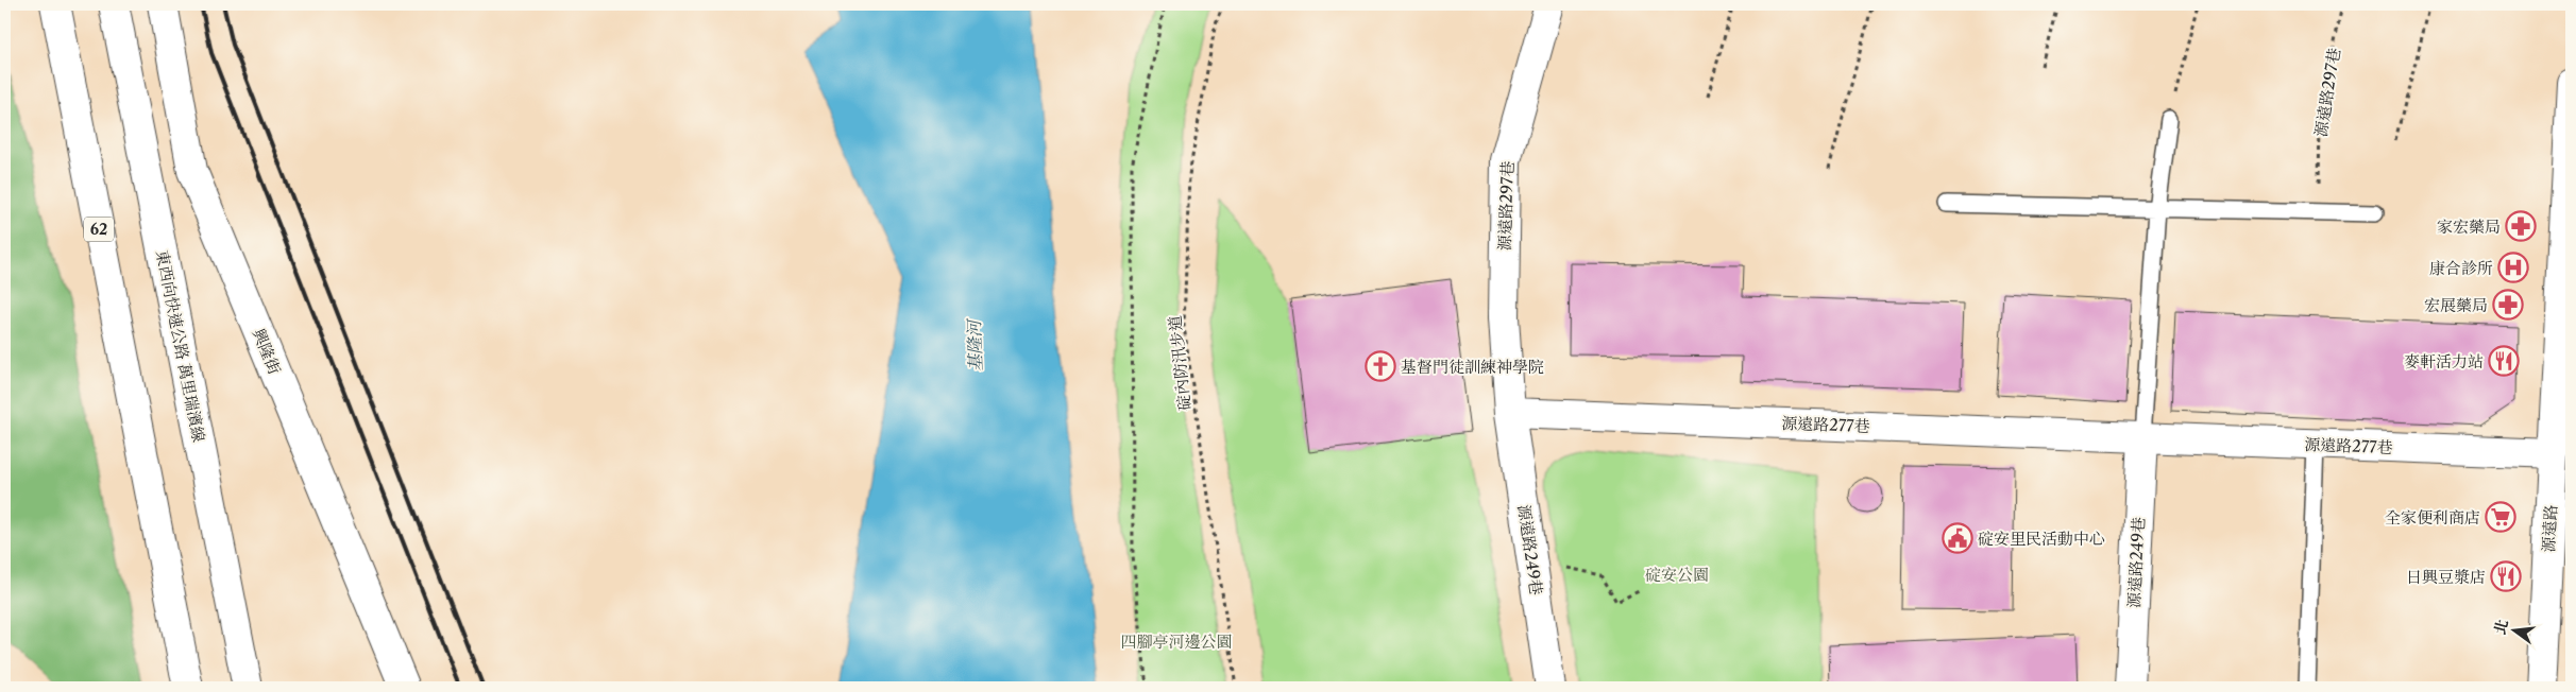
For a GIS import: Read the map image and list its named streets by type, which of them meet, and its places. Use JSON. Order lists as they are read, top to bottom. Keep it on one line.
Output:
{"streets":{"main road":["源遠路297巷","62","東西向快速公路 萬里瑞濱線","興隆街","源遠路277巷","源遠路","源遠路249巷"],"path":["碇內防汛步道"]},"crossings":[["源遠路297巷","源遠路277巷"],["源遠路297巷","源遠路249巷"],["源遠路277巷","源遠路"],["源遠路277巷","源遠路249巷"]],"water":["基隆河"],"parks":["碇安公園","四腳亭河邊公園"],"places":{"pharmacy":["家宏藥局","宏展藥局"],"hospital":["康合診所"],"restaurant":["麥軒活力站","日興豆漿店"],"church":["基督門徒訓練神學院"],"supermarket":["全家便利商店"],"public building":["碇安里民活動中心"]},"north":"left"}
